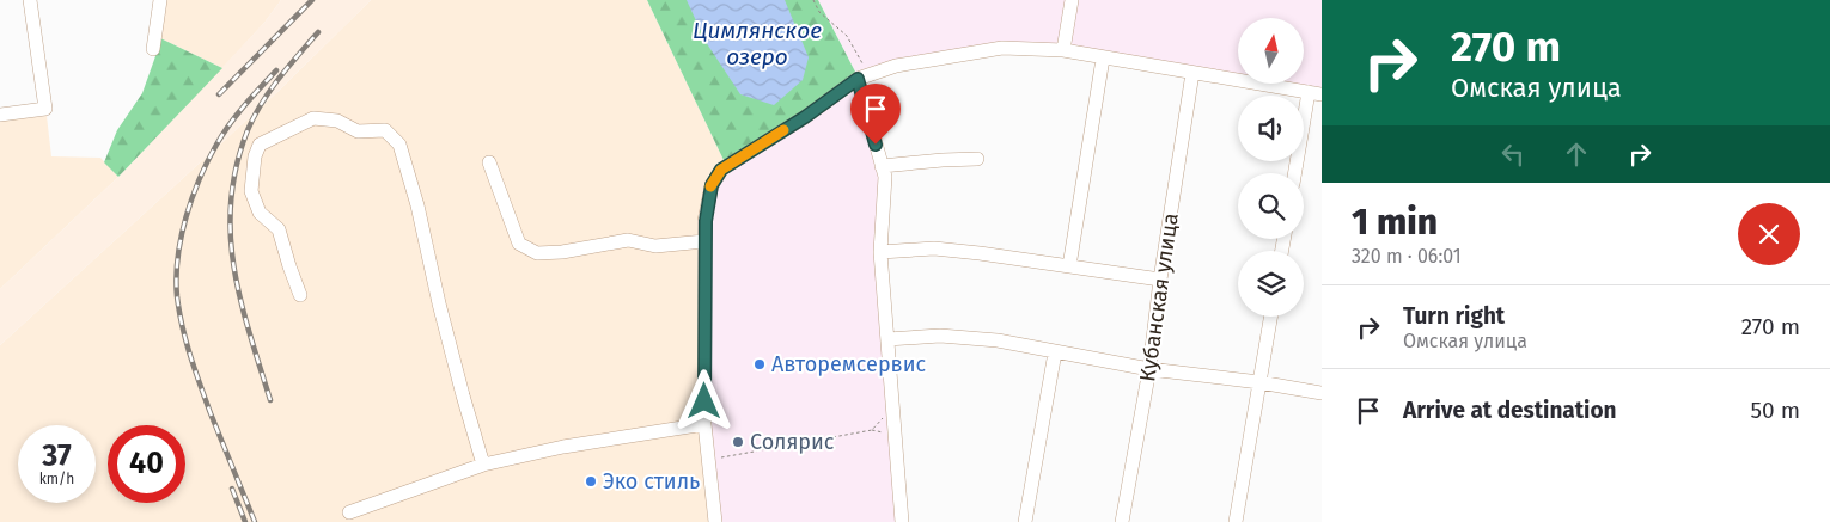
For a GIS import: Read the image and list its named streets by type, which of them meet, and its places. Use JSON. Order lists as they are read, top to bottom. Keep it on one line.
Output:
{"streets":{"street":["Кубанская улица"]},"water":["Цимлянское озеро"],"places":["Авторемсервис","Солярис","Эко стиль"],"north":"top","page":{"turn":["270 m","Омская улица"],"heading":["1 min","320 m · 06:01"],"list":[{"name":"Turn right","note":"Омская улица","value":"270 m"},{"name":"Arrive at destination","value":"50 m"}],"speed":"37 km/h","limit":"40"}}
